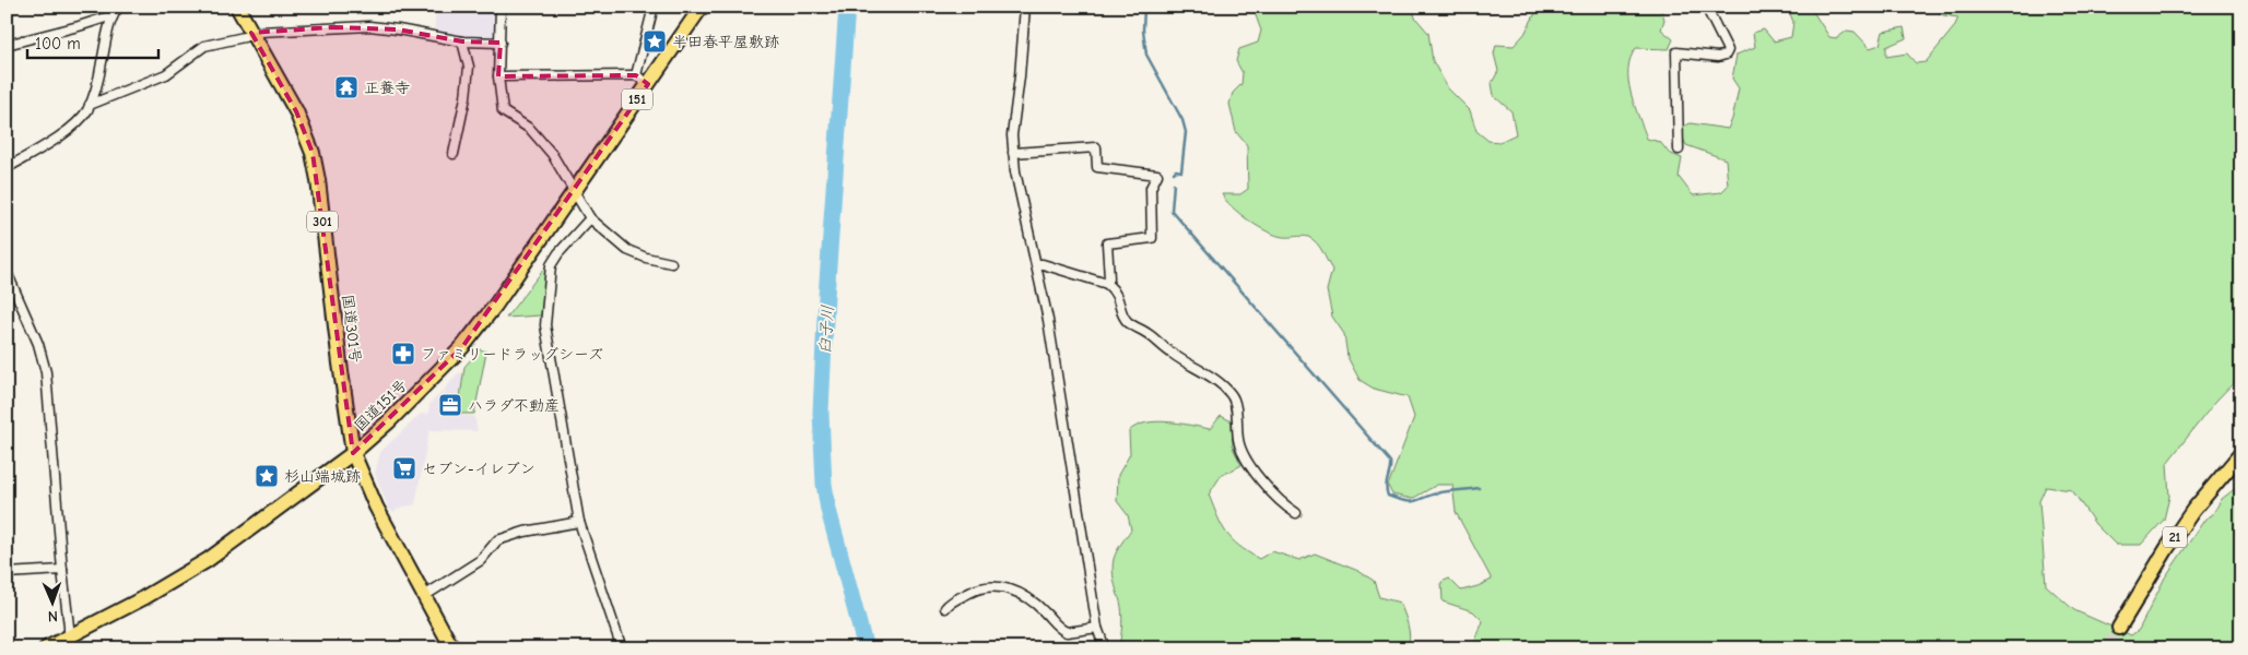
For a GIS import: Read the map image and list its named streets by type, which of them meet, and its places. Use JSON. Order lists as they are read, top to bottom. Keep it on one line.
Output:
{"streets":{"main road":["151","301","国道301号","国道151号","21"]},"crossings":[["国道301号","国道151号"]],"water":["臼子川"],"places":{"place":["半田春平屋敷跡","杉山端城跡"],"temple":["正養寺"],"pharmacy":["ファミリードラッグシーズ"],"office":["ハラダ不動産"],"supermarket":["セブン-イレブン"]},"scale_bar":"100 m","north":"bottom"}
